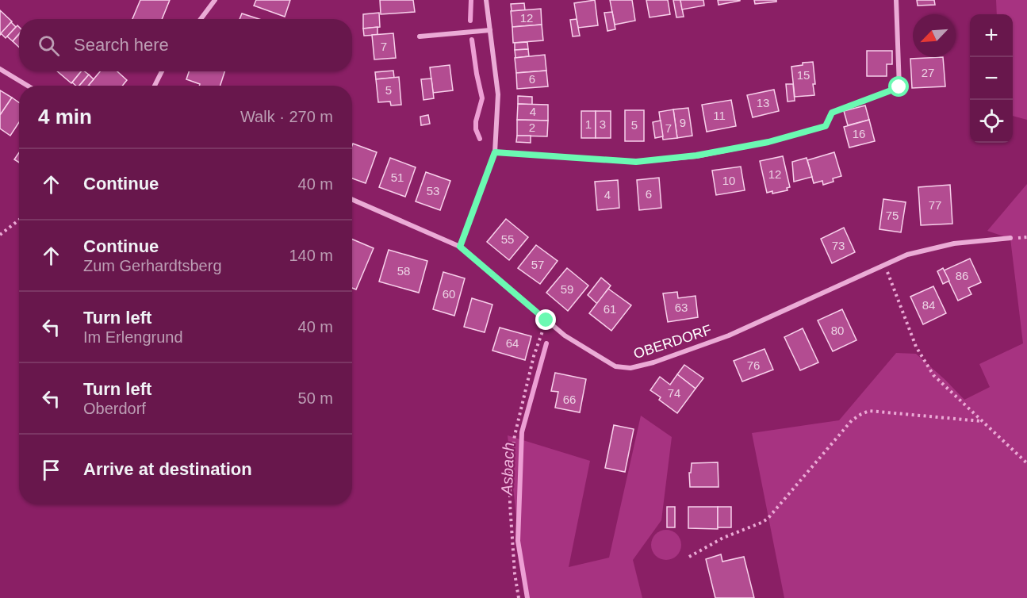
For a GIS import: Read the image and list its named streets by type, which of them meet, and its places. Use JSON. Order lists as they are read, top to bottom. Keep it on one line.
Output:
{"streets":{"street":["OBERDORF"]},"water":["Asbach"],"house_numbers":["12","7","27","15","6","5","13","4","11","9","1","3","5","2","7","16","12","51","10","53","6","4","77","75","55","73","57","58","86","59","60","84","63","61","80","64","76","74","66"],"north":"bottom left","page":{"map_buttons":["+","−"],"search":"Search here","heading":["4 min","Walk · 270 m"],"list":[["Continue","40 m"],["Continue","Zum Gerhardtsberg","140 m"],["Turn left","Im Erlengrund","40 m"],["Turn left","Oberdorf","50 m"],"Arrive at destination"]}}
